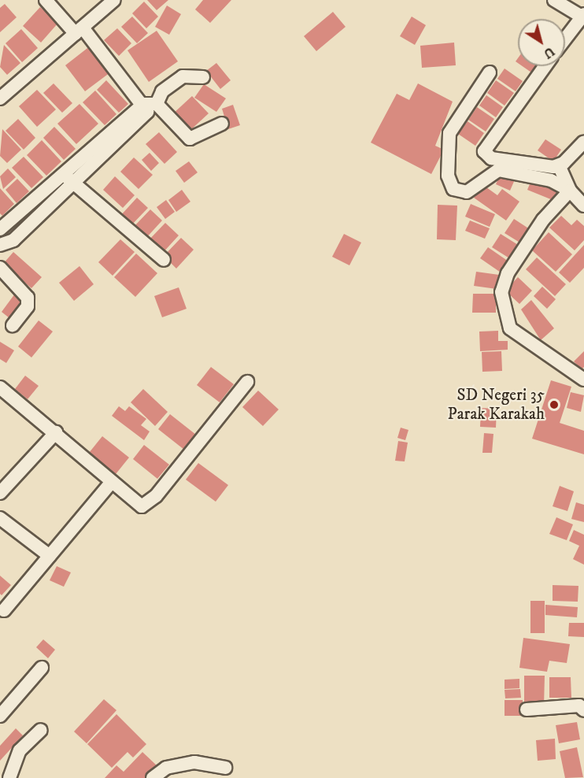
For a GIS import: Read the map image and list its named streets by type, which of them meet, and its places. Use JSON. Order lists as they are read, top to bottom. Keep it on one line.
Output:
{"places":["SD Negeri 35 Parak Karakah"],"north":"bottom right"}
